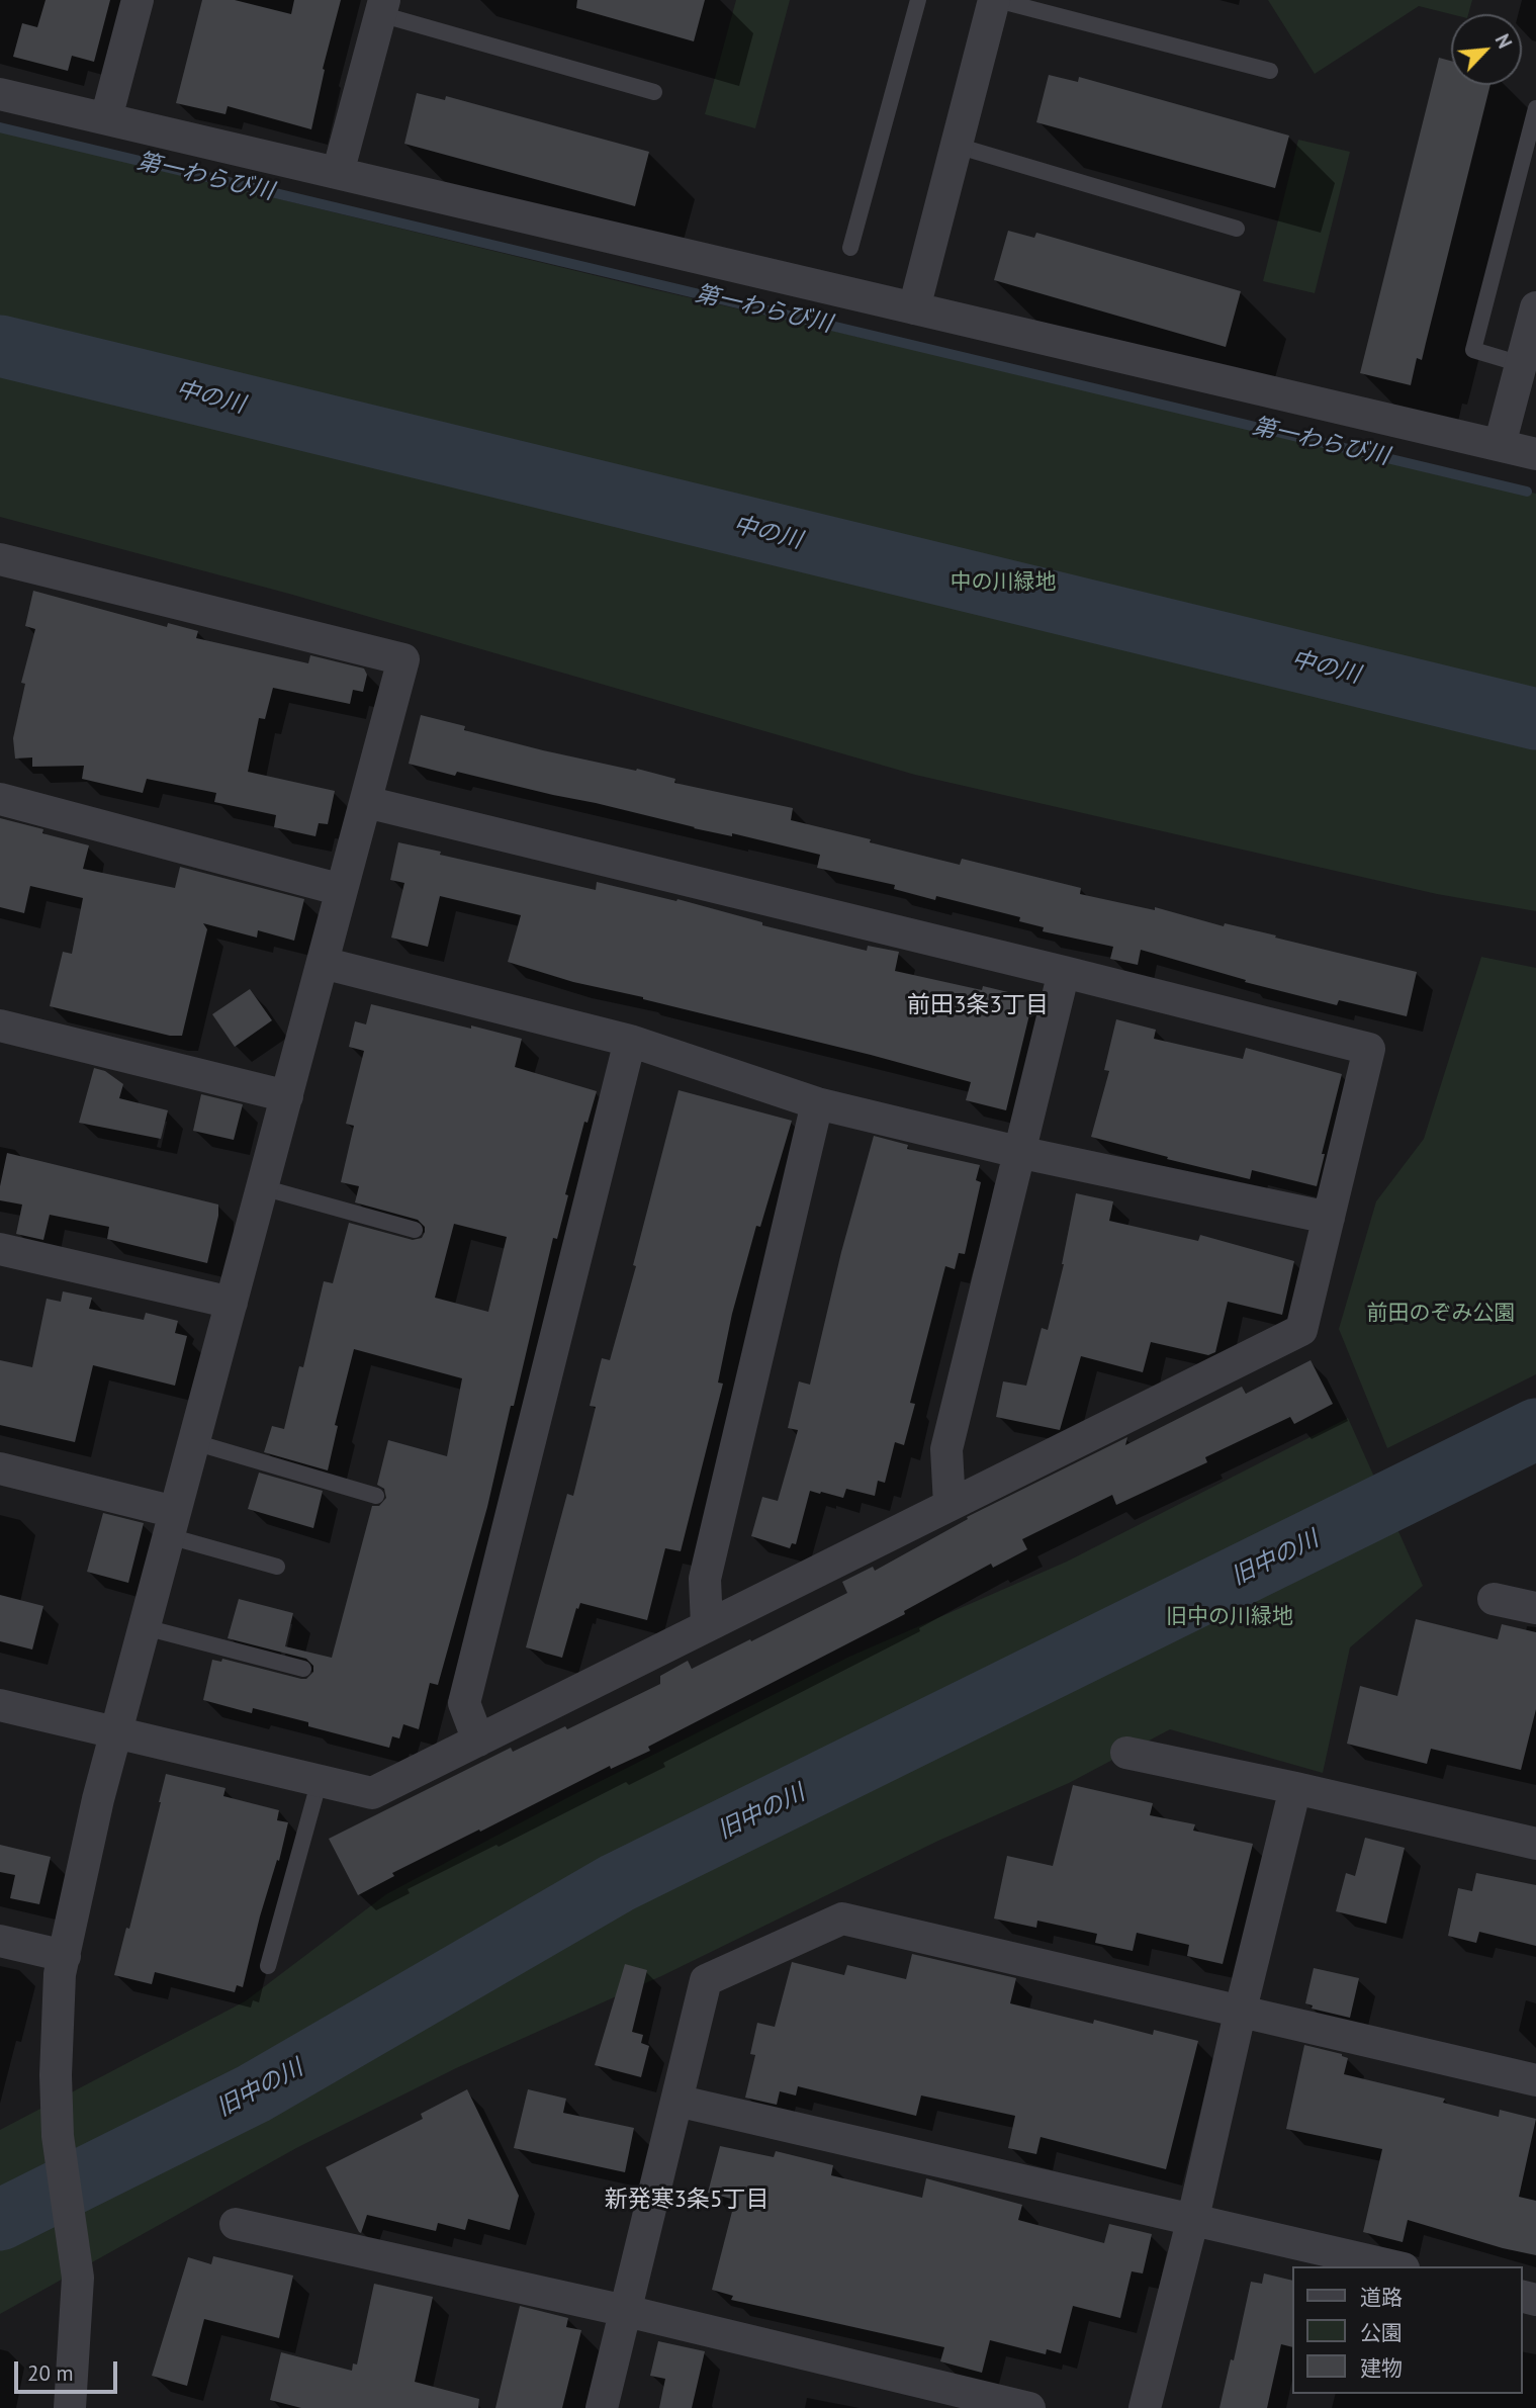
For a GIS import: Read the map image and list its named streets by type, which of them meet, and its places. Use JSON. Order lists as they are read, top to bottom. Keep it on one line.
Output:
{"districts":["前田3条3丁目","新発寒3条5丁目"],"water":["第一わらび川","中の川","旧中の川"],"parks":["中の川緑地","前田のぞみ公園","旧中の川緑地"],"legend":["道路","公園","建物"],"scale_bar":"20 m","north":"top right"}
